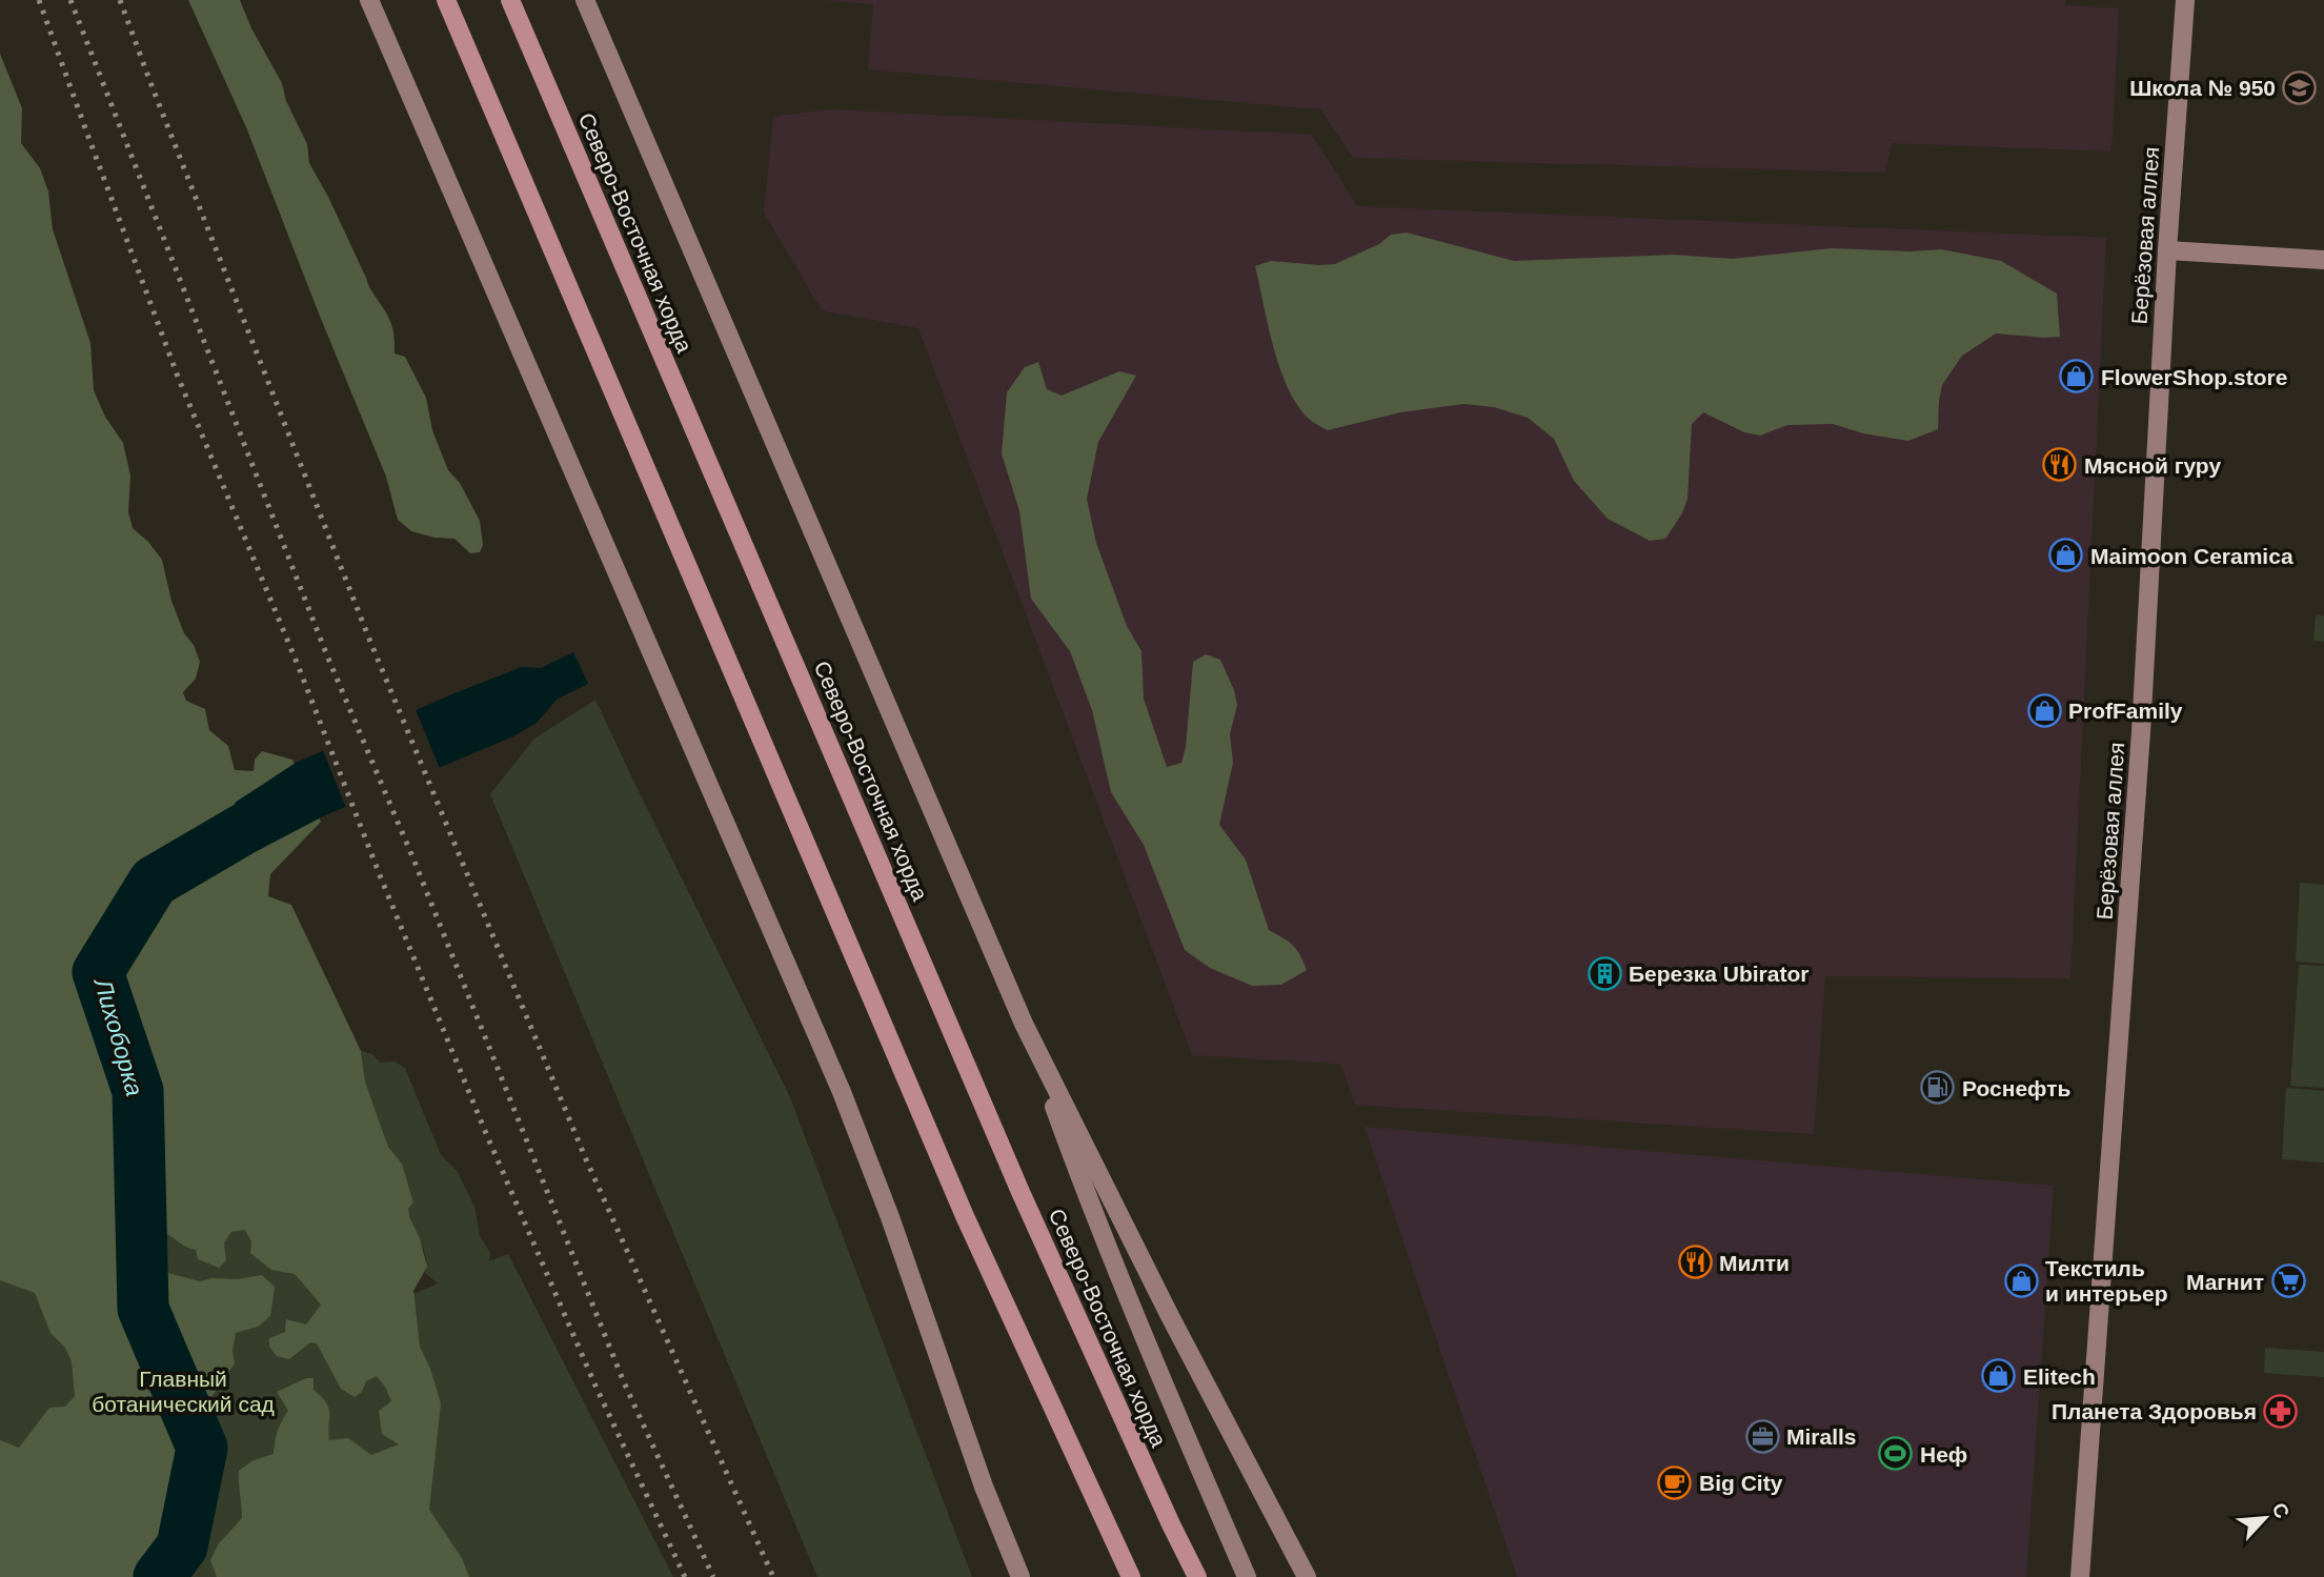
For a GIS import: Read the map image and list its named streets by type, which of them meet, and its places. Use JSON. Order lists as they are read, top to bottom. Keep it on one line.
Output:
{"streets":{"main road":["Северо-Восточная хорда","Берёзовая аллея"]},"water":["Лихоборка"],"parks":["Главный ботанический сад"],"places":{"school or university":["Школа № 950"],"shop":["FlowerShop.store","Maimoon Ceramica","ProfFamily","Текстиль и интерьер","Elitech"],"restaurant":["Мясной гуру","Милти"],"building":["Березка Ubirator"],"fuel station":["Роснефть"],"supermarket":["Магнит"],"pharmacy":["Планета Здоровья"],"office":["Miralls"],"sports":["Неф"],"cafe":["Big City"]},"north":"top right"}
